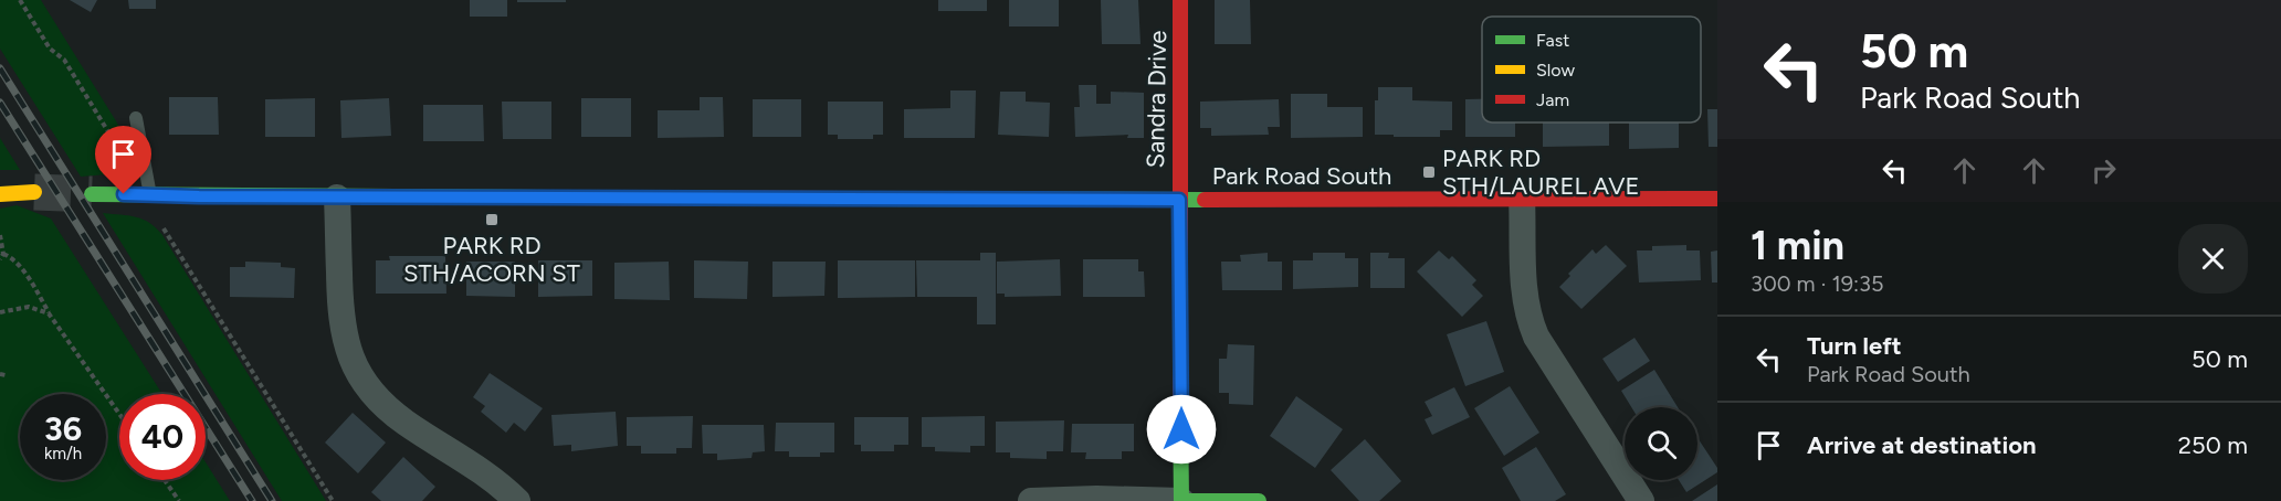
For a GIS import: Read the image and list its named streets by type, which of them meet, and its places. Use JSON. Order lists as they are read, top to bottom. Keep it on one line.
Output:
{"streets":{"street":["Sandra Drive","Park Road South"]},"crossings":[["Sandra Drive","Park Road South"]],"places":{"transit":["PARK RD STH/LAUREL AVE","PARK RD STH/ACORN ST"]},"legend":["Fast","Slow","Jam"],"page":{"turn":["50 m","Park Road South"],"heading":["1 min","300 m · 19:35"],"list":[{"name":"Turn left","note":"Park Road South","value":"50 m"},{"name":"Arrive at destination","value":"250 m"}],"speed":"36 km/h","limit":"40"}}
